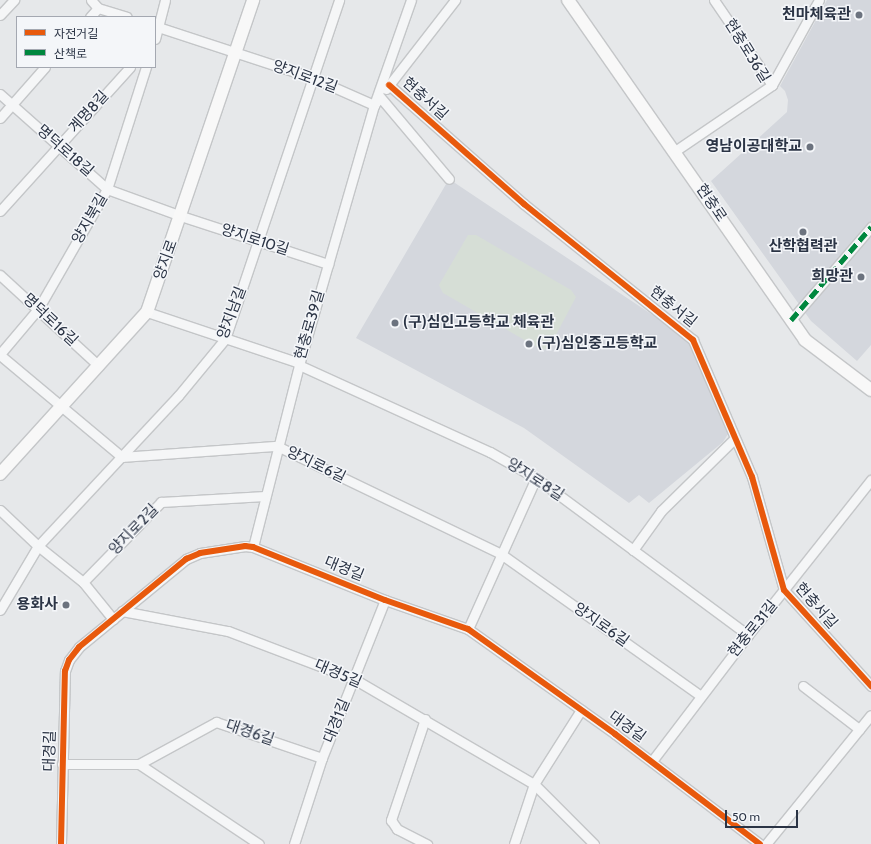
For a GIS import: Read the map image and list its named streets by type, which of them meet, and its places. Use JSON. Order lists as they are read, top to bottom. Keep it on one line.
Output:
{"streets":{"main road":["현충로","양지로"],"street":["현충로36길","양지로12길","현충서길","계명8길","명덕로18길","양지북길","양지로10길","양지남길","명덕로16길","현충로39길","양지로6길","양지로8길","양지로2길","대경길","현충로31길","대경5길","대경1길","대경6길"]},"crossings":[["현충로36길","현충로"],["양지로12길","양지로"],["양지로12길","양지남길"],["양지로12길","현충로39길"],["현충서길","현충로39길"],["현충서길","현충로31길"],["계명8길","명덕로18길"],["명덕로18길","양지북길"],["명덕로18길","양지로10길"],["명덕로18길","양지로"],["양지북길","명덕로16길"],["양지로10길","양지로"],["양지로10길","양지남길"],["양지로10길","현충로39길"],["양지로","명덕로16길"],["양지로","양지로8길"],["양지남길","양지로6길"],["양지남길","양지로8길"],["현충로39길","양지로6길"],["현충로39길","양지로8길"],["현충로39길","양지로2길"],["현충로39길","대경길"],["양지로6길","현충로31길"],["양지로8길","현충로31길"],["대경길","현충로31길"],["대경길","대경5길"],["대경길","대경1길"],["대경길","대경6길"],["대경5길","대경1길"],["대경1길","대경6길"]],"places":["천마체육관","영남이공대학교","산학협력관","희망관","(구)심인고등학교 체육관","(구)심인중고등학교","용화사"],"legend":["자전거길","산책로"],"scale_bar":"50 m"}
